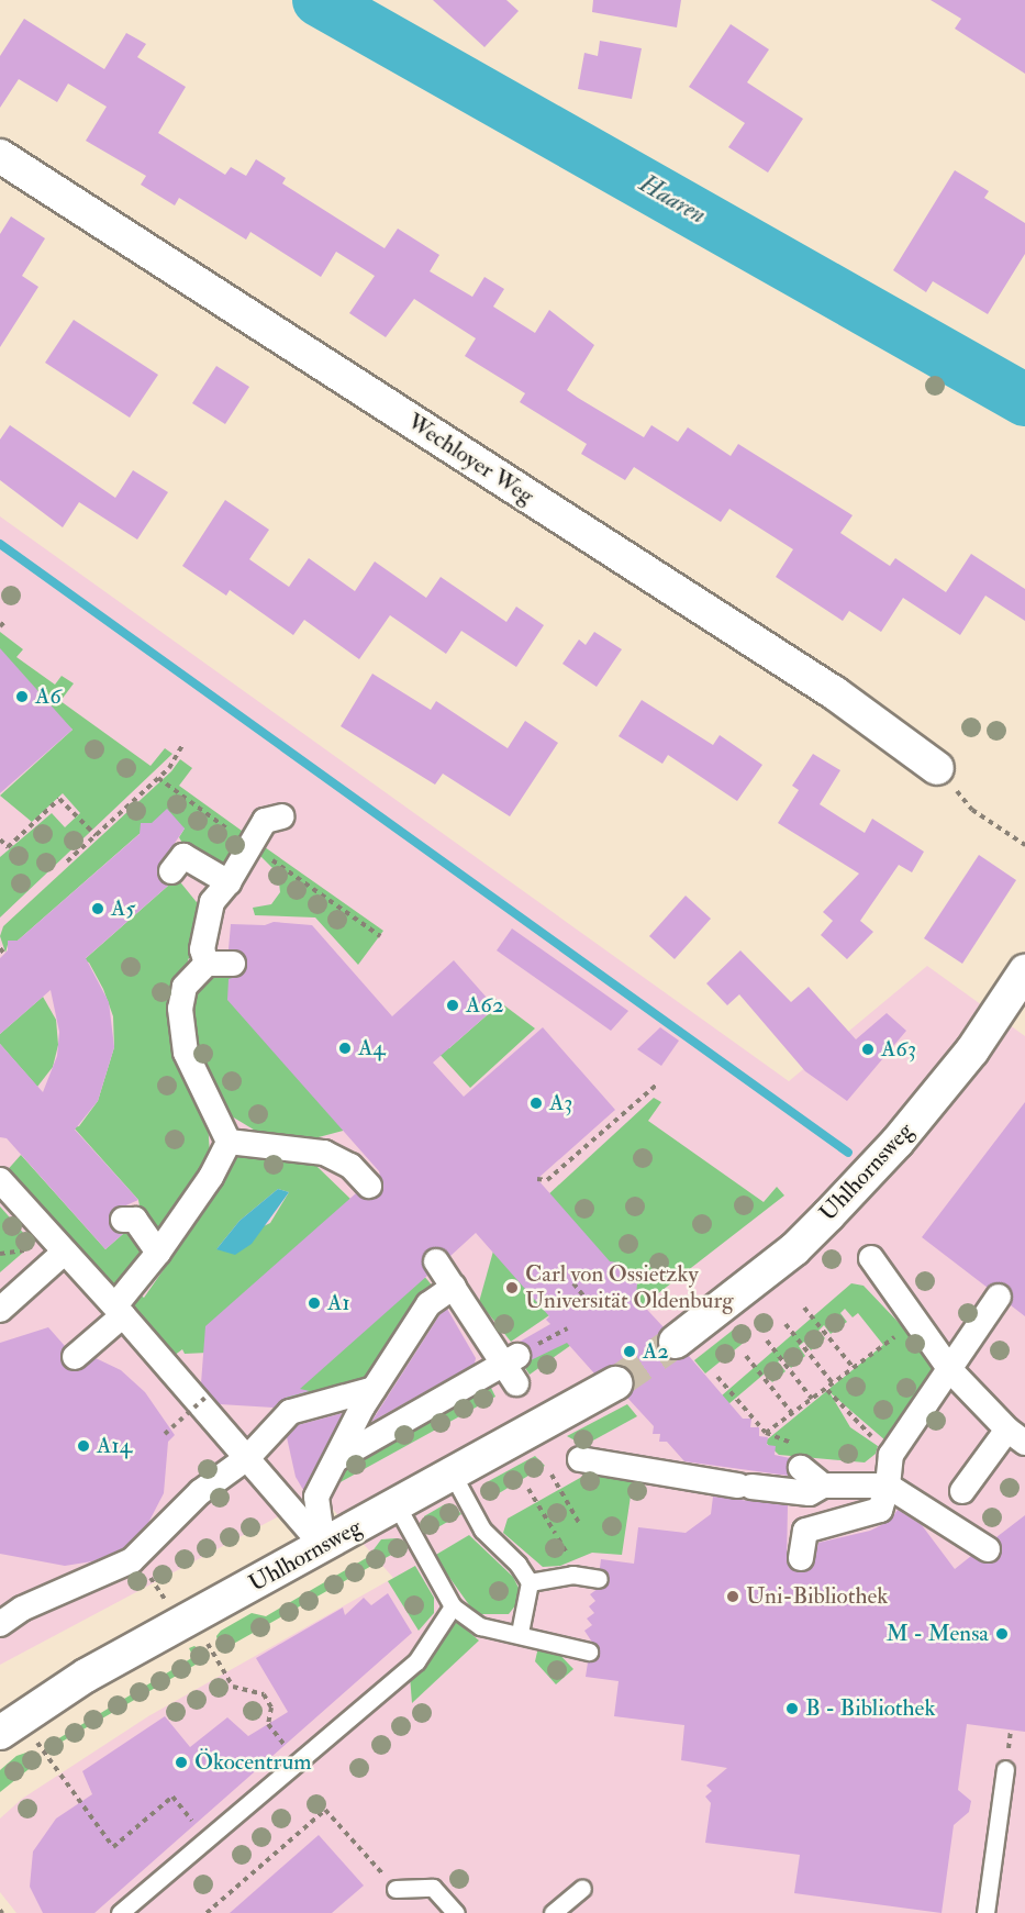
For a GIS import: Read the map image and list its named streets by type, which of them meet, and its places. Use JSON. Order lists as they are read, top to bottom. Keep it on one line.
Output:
{"streets":{"street":["Wechloyer Weg","Uhlhornsweg"]},"water":["Haaren"],"places":["A6","A5","A62","A4","A63","A3","Carl von Ossietzky Universität Oldenburg","A1","A2","A14","Uni-Bibliothek","M - Mensa","B - Bibliothek","Ökocentrum"]}
